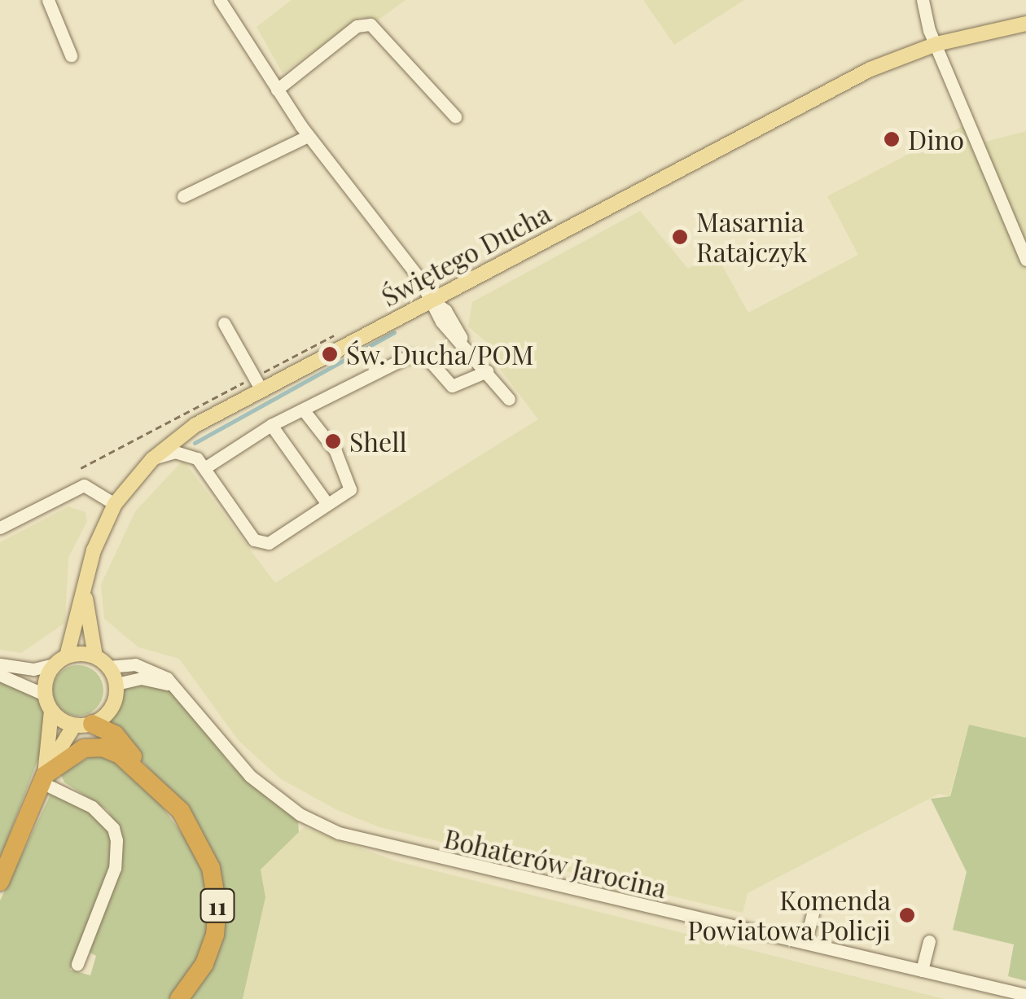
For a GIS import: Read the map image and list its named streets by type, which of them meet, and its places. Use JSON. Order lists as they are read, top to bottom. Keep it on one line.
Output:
{"streets":{"highway":["11"],"main road":["Świętego Ducha"],"street":["Bohaterów Jarocina"]},"crossings":[["Świętego Ducha","Bohaterów Jarocina"],["Świętego Ducha","11"],["Bohaterów Jarocina","11"]],"places":["Dino","Masarnia Ratajczyk","Św. Ducha/POM","Shell","Komenda Powiatowa Policji"]}
